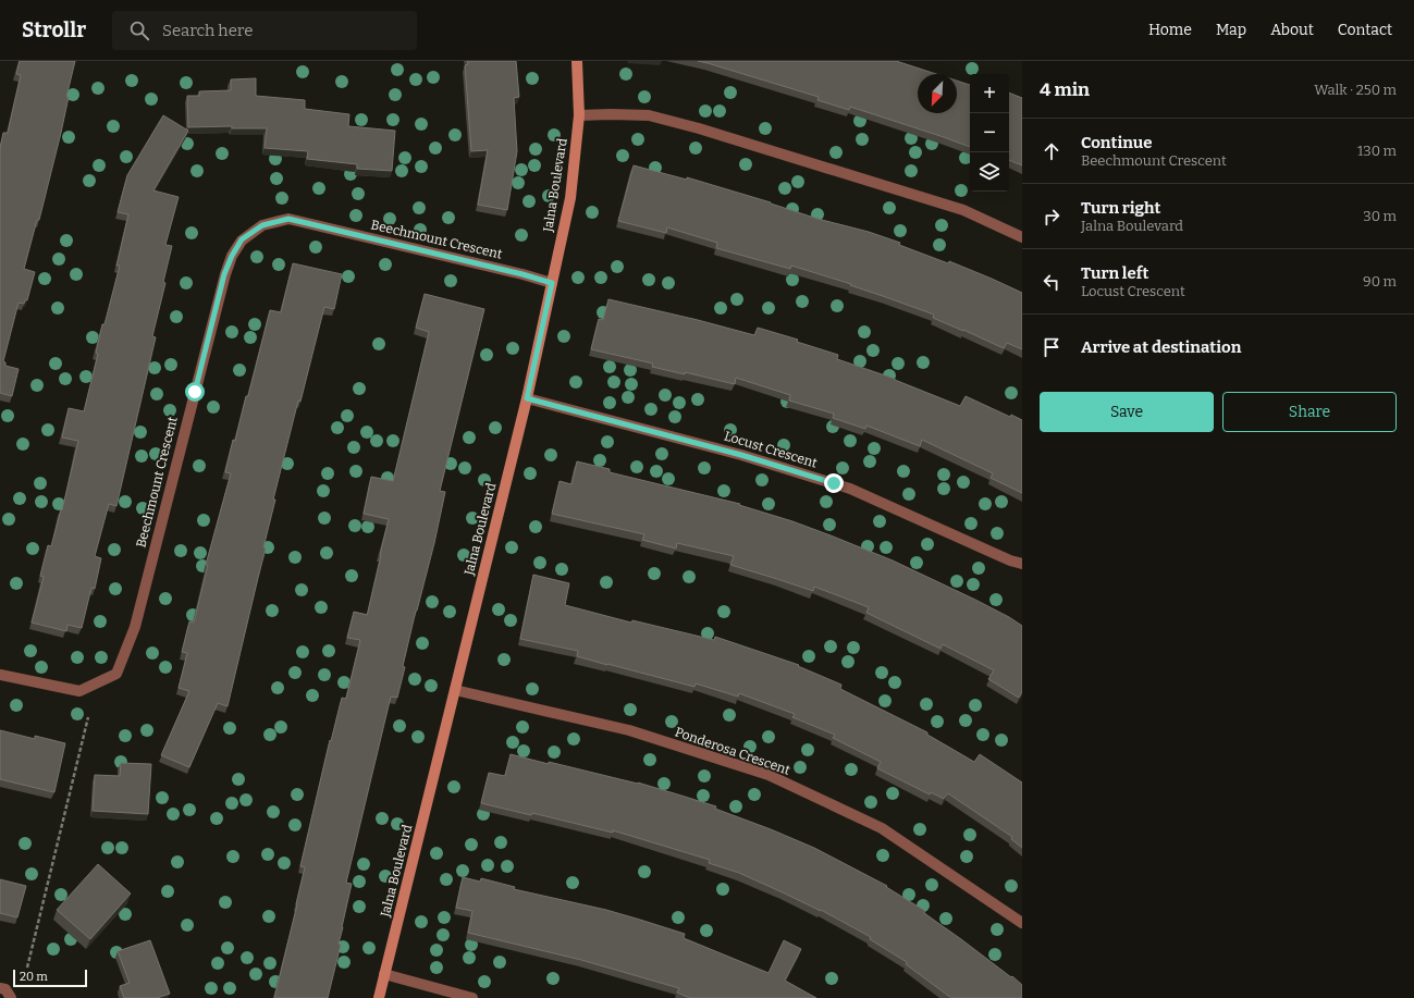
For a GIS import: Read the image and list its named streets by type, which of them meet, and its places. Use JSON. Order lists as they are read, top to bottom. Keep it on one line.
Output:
{"streets":{"street":["Jalna Boulevard","Beechmount Crescent","Locust Crescent","Ponderosa Crescent"]},"crossings":[["Jalna Boulevard","Beechmount Crescent"],["Jalna Boulevard","Locust Crescent"],["Jalna Boulevard","Ponderosa Crescent"]],"scale_bar":"20 m","north":"bottom left","page":{"header":"Strollr","search":"Search here","nav":["Home","Map","About","Contact"],"heading":["4 min","Walk · 250 m"],"map_buttons":["+","−"],"list":[["Continue","Beechmount Crescent","130 m"],["Turn right","Jalna Boulevard","30 m"],["Turn left","Locust Crescent","90 m"],"Arrive at destination"],"buttons":["Save","Share"],"scale":"20 m"}}
